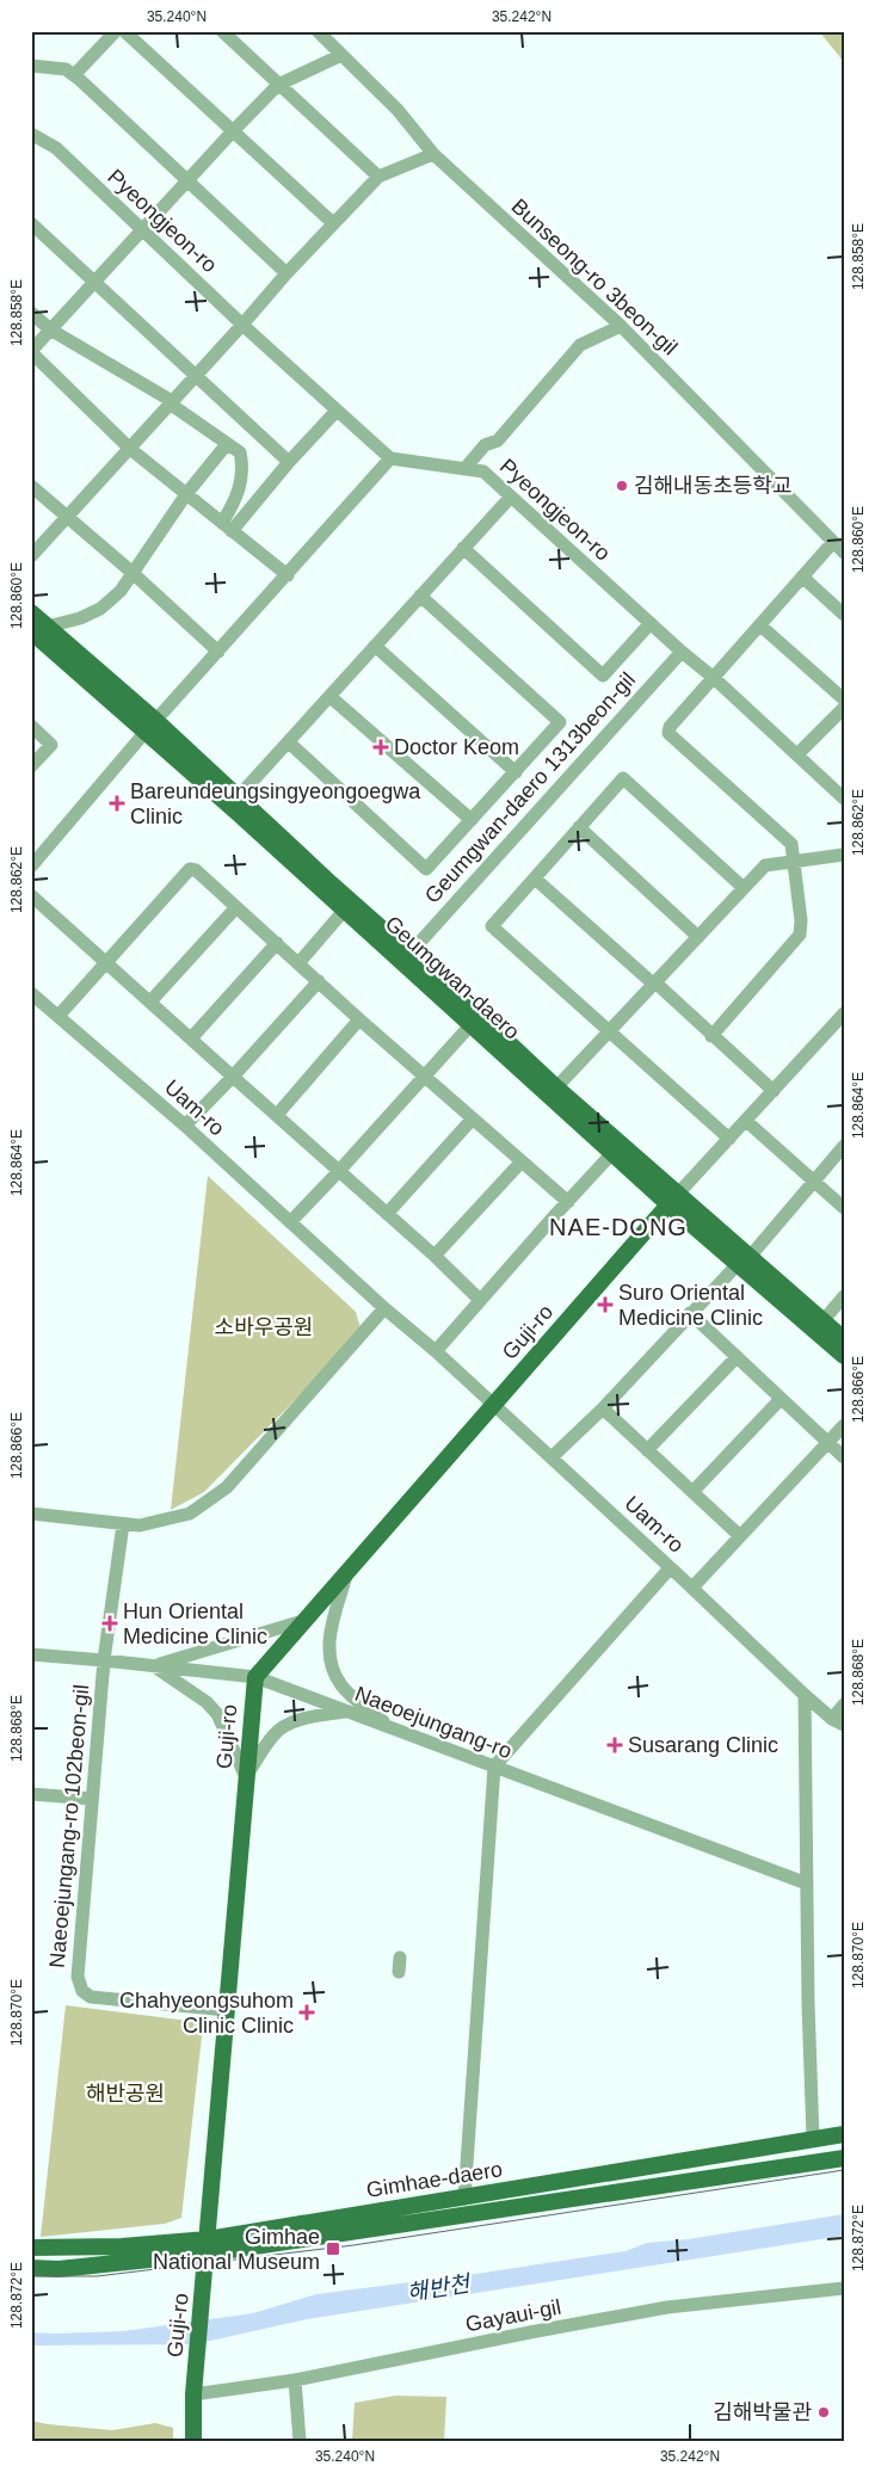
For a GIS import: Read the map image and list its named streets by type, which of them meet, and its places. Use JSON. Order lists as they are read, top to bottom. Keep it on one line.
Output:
{"streets":{"main road":["Geumgwan-daero","Guji-ro","Gimhae-daero"],"street":["Pyeongjeon-ro","Bunseong-ro 3beon-gil","Geumgwan-daero 1313beon-gil","Uam-ro","Naeoejungang-ro","Naeoejungang-ro 102beon-gil","Gayaui-gil"]},"crossings":[["Pyeongjeon-ro","Geumgwan-daero 1313beon-gil"],["Geumgwan-daero 1313beon-gil","Geumgwan-daero"],["Geumgwan-daero","Guji-ro"],["Uam-ro","Guji-ro"],["Guji-ro","Naeoejungang-ro"],["Guji-ro","Naeoejungang-ro 102beon-gil"],["Guji-ro","Gimhae-daero"],["Guji-ro","Gayaui-gil"],["Naeoejungang-ro","Naeoejungang-ro 102beon-gil"]],"districts":["NAE-DONG"],"water":["해반천"],"parks":["소바우공원","해반공원"],"places":{"other":["김해내동초등학교","김해박물관"],"health":["Doctor Keom","Bareundeungsingyeongoegwa Clinic","Suro Oriental Medicine Clinic","Hun Oriental Medicine Clinic","Susarang Clinic","Chahyeongsuhom Clinic Clinic"],"transit":["Gimhae National Museum"]},"coordinates":["35.240°N","35.242°N","128.858°E","128.860°E","128.862°E","128.864°E","128.866°E","128.868°E","128.870°E","128.872°E"]}
